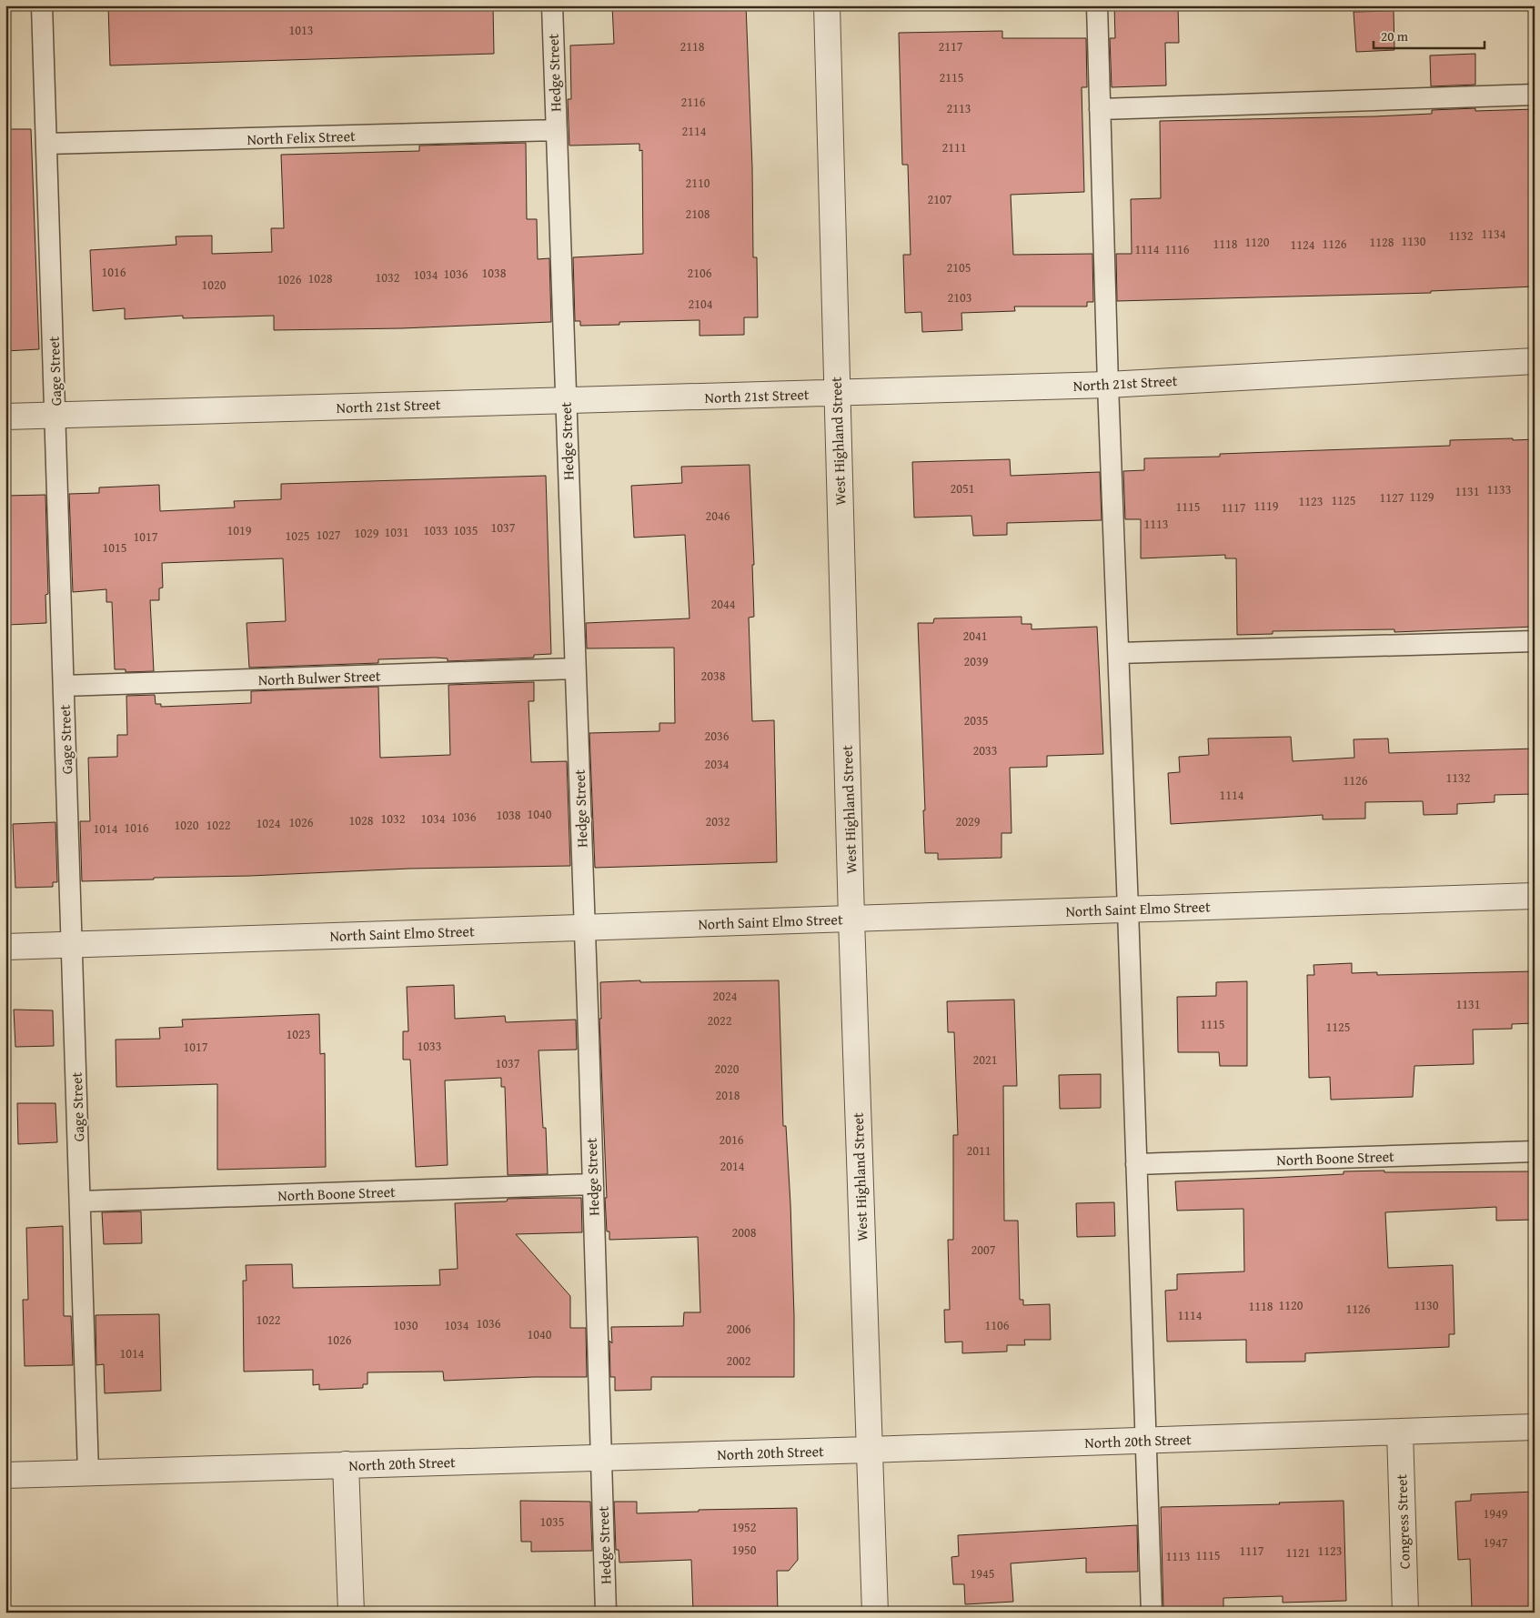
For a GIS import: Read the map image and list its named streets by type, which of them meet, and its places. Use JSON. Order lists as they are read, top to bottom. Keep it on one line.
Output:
{"streets":{"street":["North 21st Street","West Highland Street","North Saint Elmo Street","North 20th Street","Congress Street"],"lane":["Hedge Street","North Felix Street","Gage Street","North Bulwer Street","North Boone Street"]},"crossings":[["Hedge Street","North Felix Street"],["Hedge Street","North 21st Street"],["Hedge Street","North Bulwer Street"],["Hedge Street","North Saint Elmo Street"],["Hedge Street","North Boone Street"],["Hedge Street","North 20th Street"],["North Felix Street","Gage Street"],["Gage Street","North 21st Street"],["Gage Street","North Bulwer Street"],["Gage Street","North Saint Elmo Street"],["Gage Street","North Boone Street"],["Gage Street","North 20th Street"],["North 21st Street","West Highland Street"],["West Highland Street","North Saint Elmo Street"],["West Highland Street","North 20th Street"],["North 20th Street","Congress Street"]],"house_numbers":["1013","2118","2117","2115","2116","2113","2114","2111","2110","2107","2108","1134","1132","1130","1120","1128","1118","1126","1124","1114","1116","2105","1016","1038","2106","1036","1034","1032","1028","1026","1020","2103","2104","2051","1133","1131","1129","1127","1125","1123","1119","1115","1117","2046","1113","1037","1019","1033","1035","1031","1029","1027","1025","1017","1015","2044","2041","2039","2038","2035","2036","2033","2034","1132","1126","1114","1040","1038","1036","1032","1034","1028","2032","2029","1026","1024","1020","1022","1016","1014","2024","1131","2022","1115","1125","1023","1033","1017","2021","1037","2020","2018","2016","2011","2014","2008","2007","1120","1130","1118","1126","1114","1022","1036","1030","1034","1106","2006","1040","1026","1014","2002","1949","1035","1952","1947","1950","1117","1123","1121","1115","1113","1945"],"scale_bar":"20 m"}
